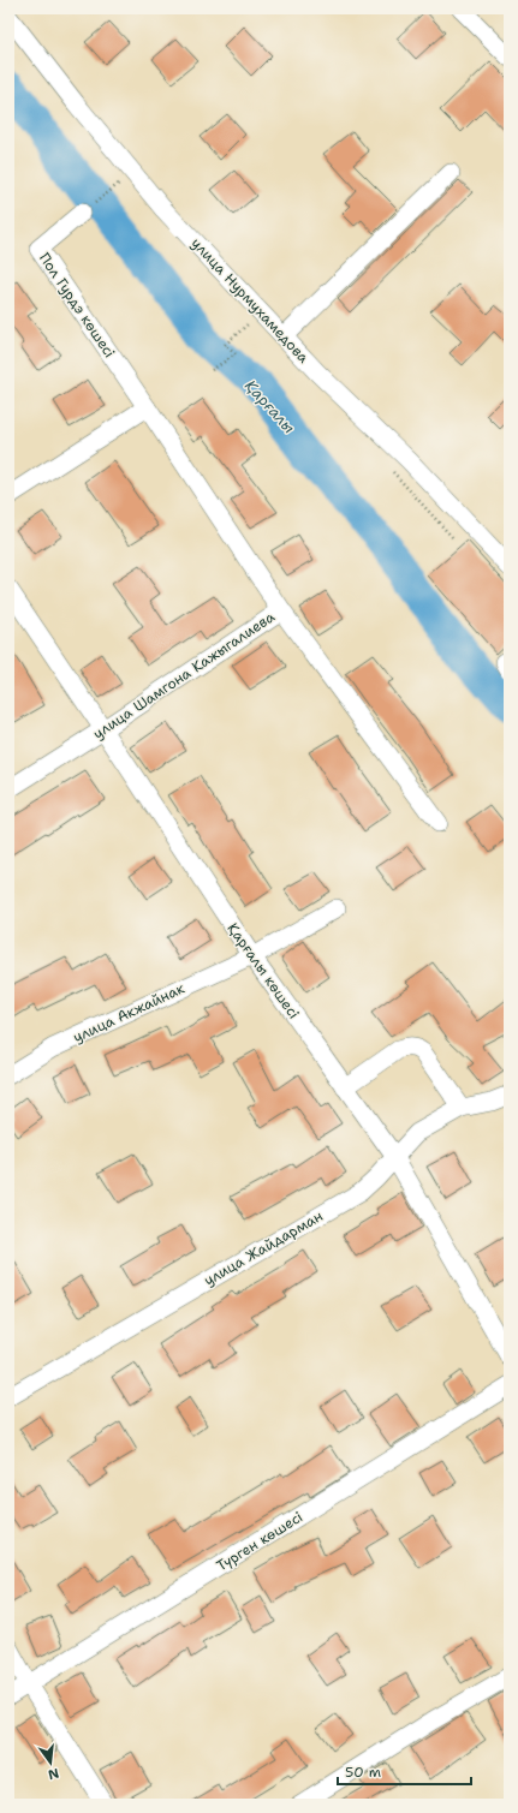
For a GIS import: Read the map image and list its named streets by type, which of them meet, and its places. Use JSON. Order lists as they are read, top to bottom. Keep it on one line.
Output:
{"streets":{"street":["улица Нурмухамедова","Пол Гурдэ көшесі","улица Шамгона Кажыгалиева","Қарғалы көшесі","улица Акжайнак","улица Жайдарман","Түрген көшесі"]},"crossings":[["Пол Гурдэ көшесі","улица Шамгона Кажыгалиева"],["улица Шамгона Кажыгалиева","Қарғалы көшесі"],["Қарғалы көшесі","улица Акжайнак"],["Қарғалы көшесі","улица Жайдарман"]],"water":["Қарғалы"],"scale_bar":"50 m","north":"bottom"}
